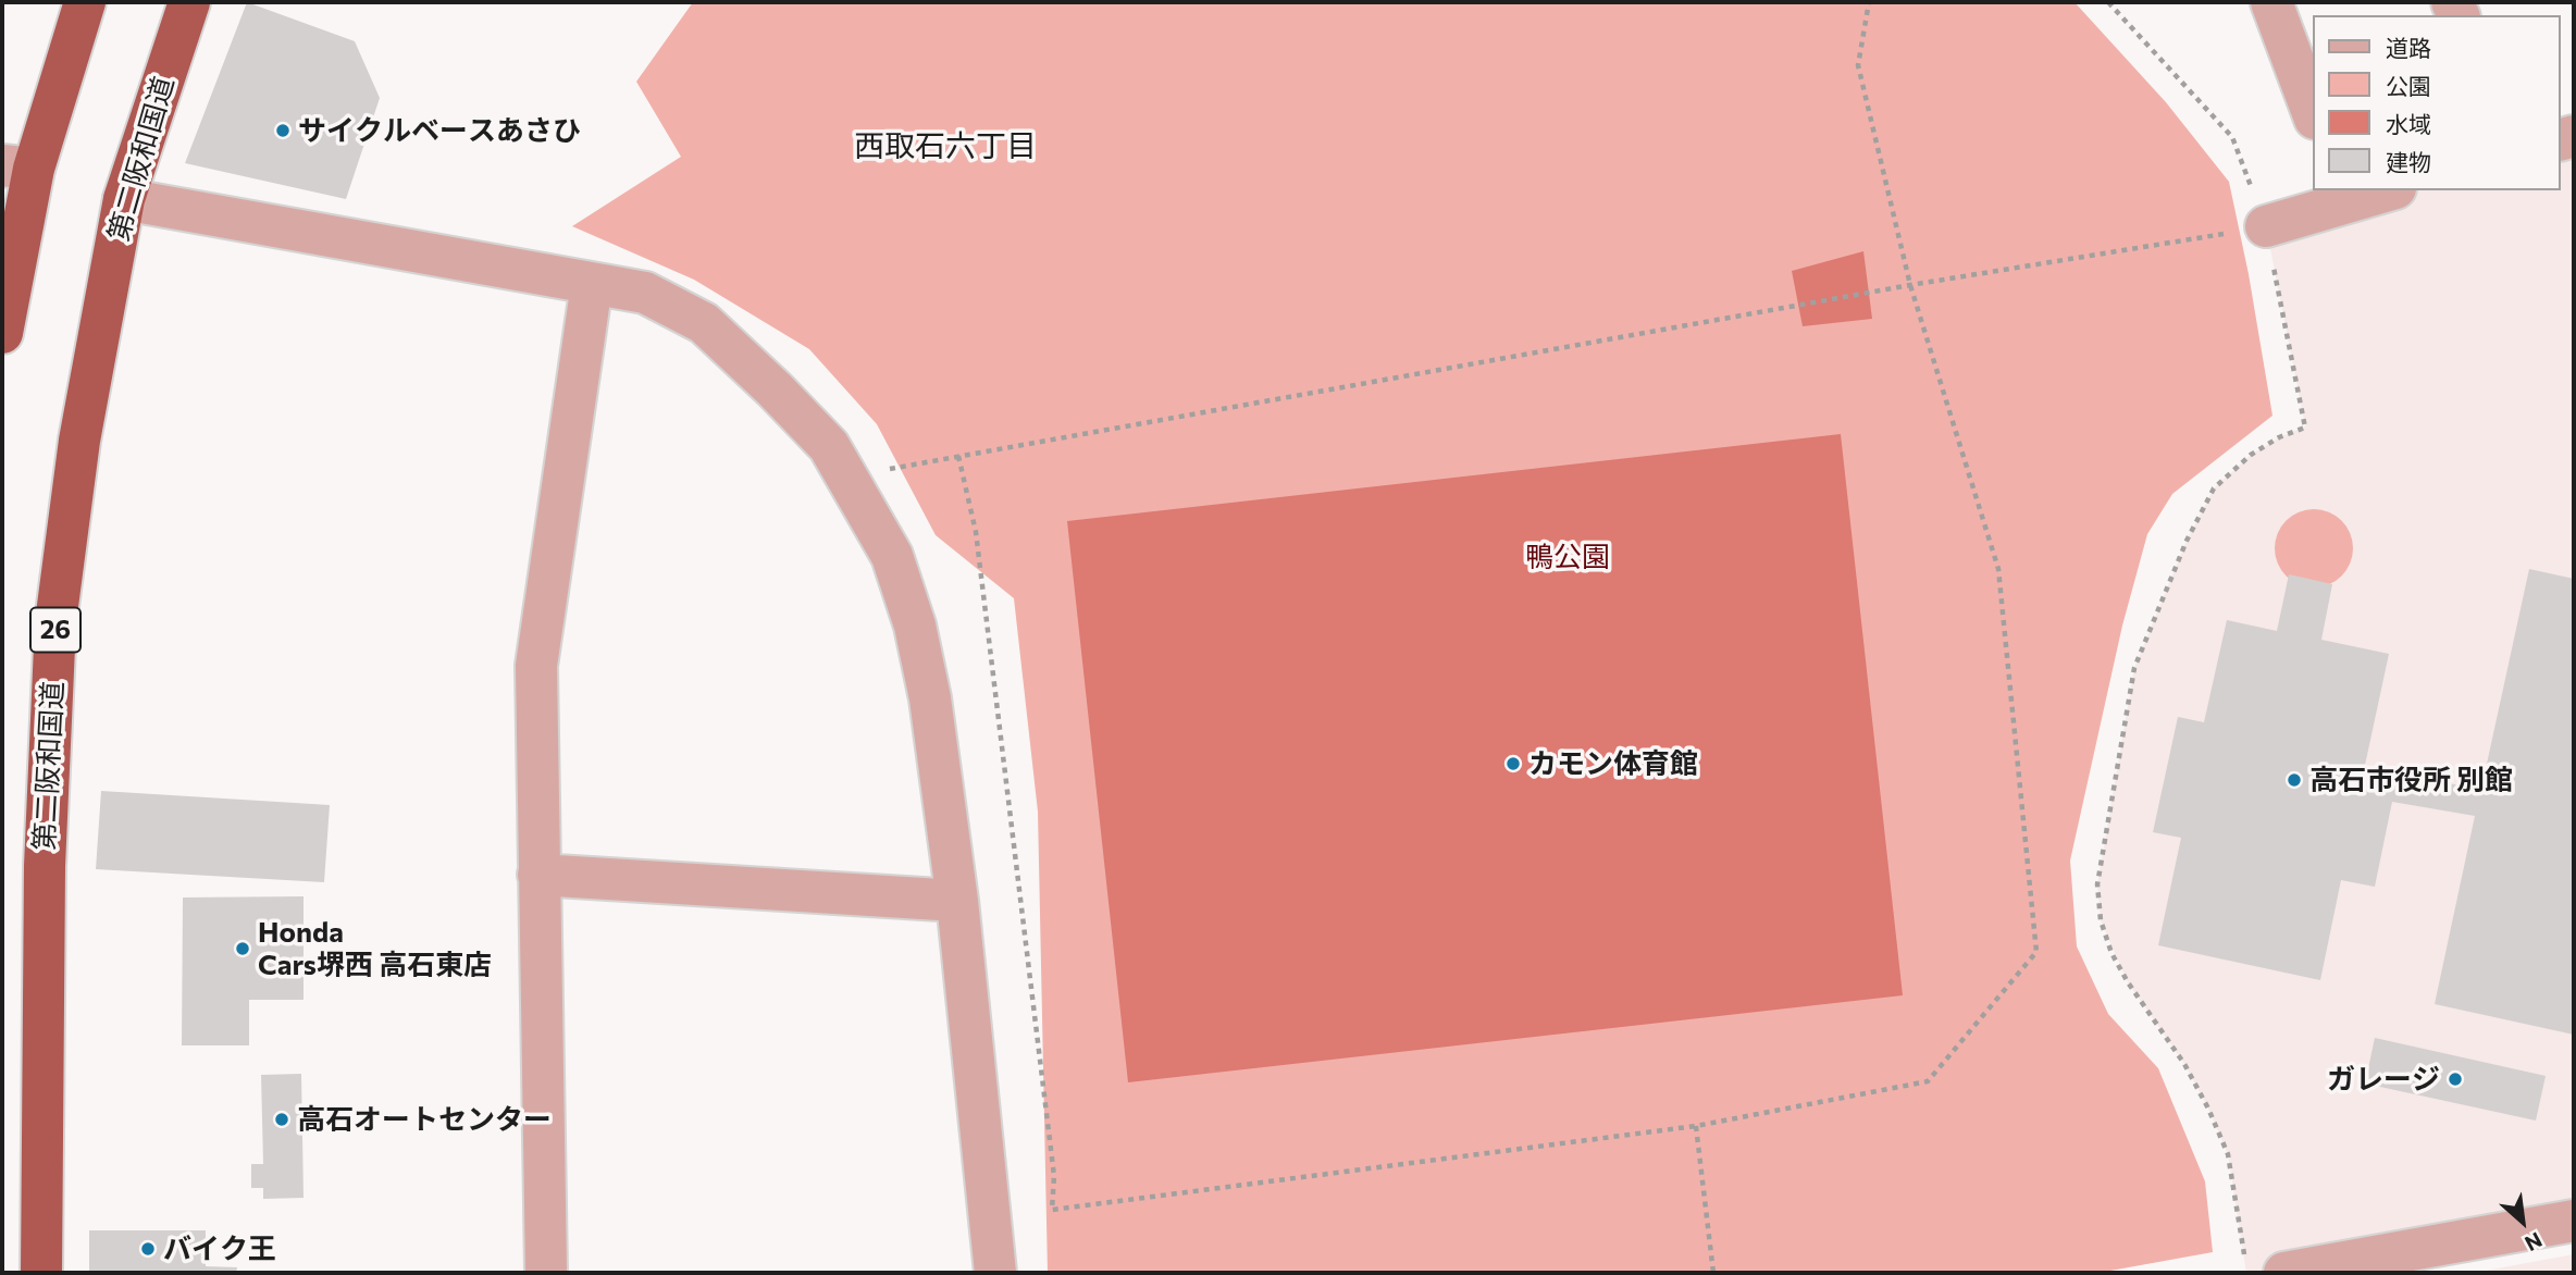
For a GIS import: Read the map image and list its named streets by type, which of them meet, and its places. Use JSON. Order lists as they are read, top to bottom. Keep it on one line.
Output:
{"streets":{"highway":["第二阪和国道","26"]},"districts":["西取石六丁目"],"parks":["鴨公園"],"places":["サイクルベースあさひ","カモン体育館","高石市役所 別館","Honda Cars堺西 高石東店","ガレージ","高石オートセンター","バイク王"],"legend":["道路","公園","水域","建物"],"north":"bottom right"}
